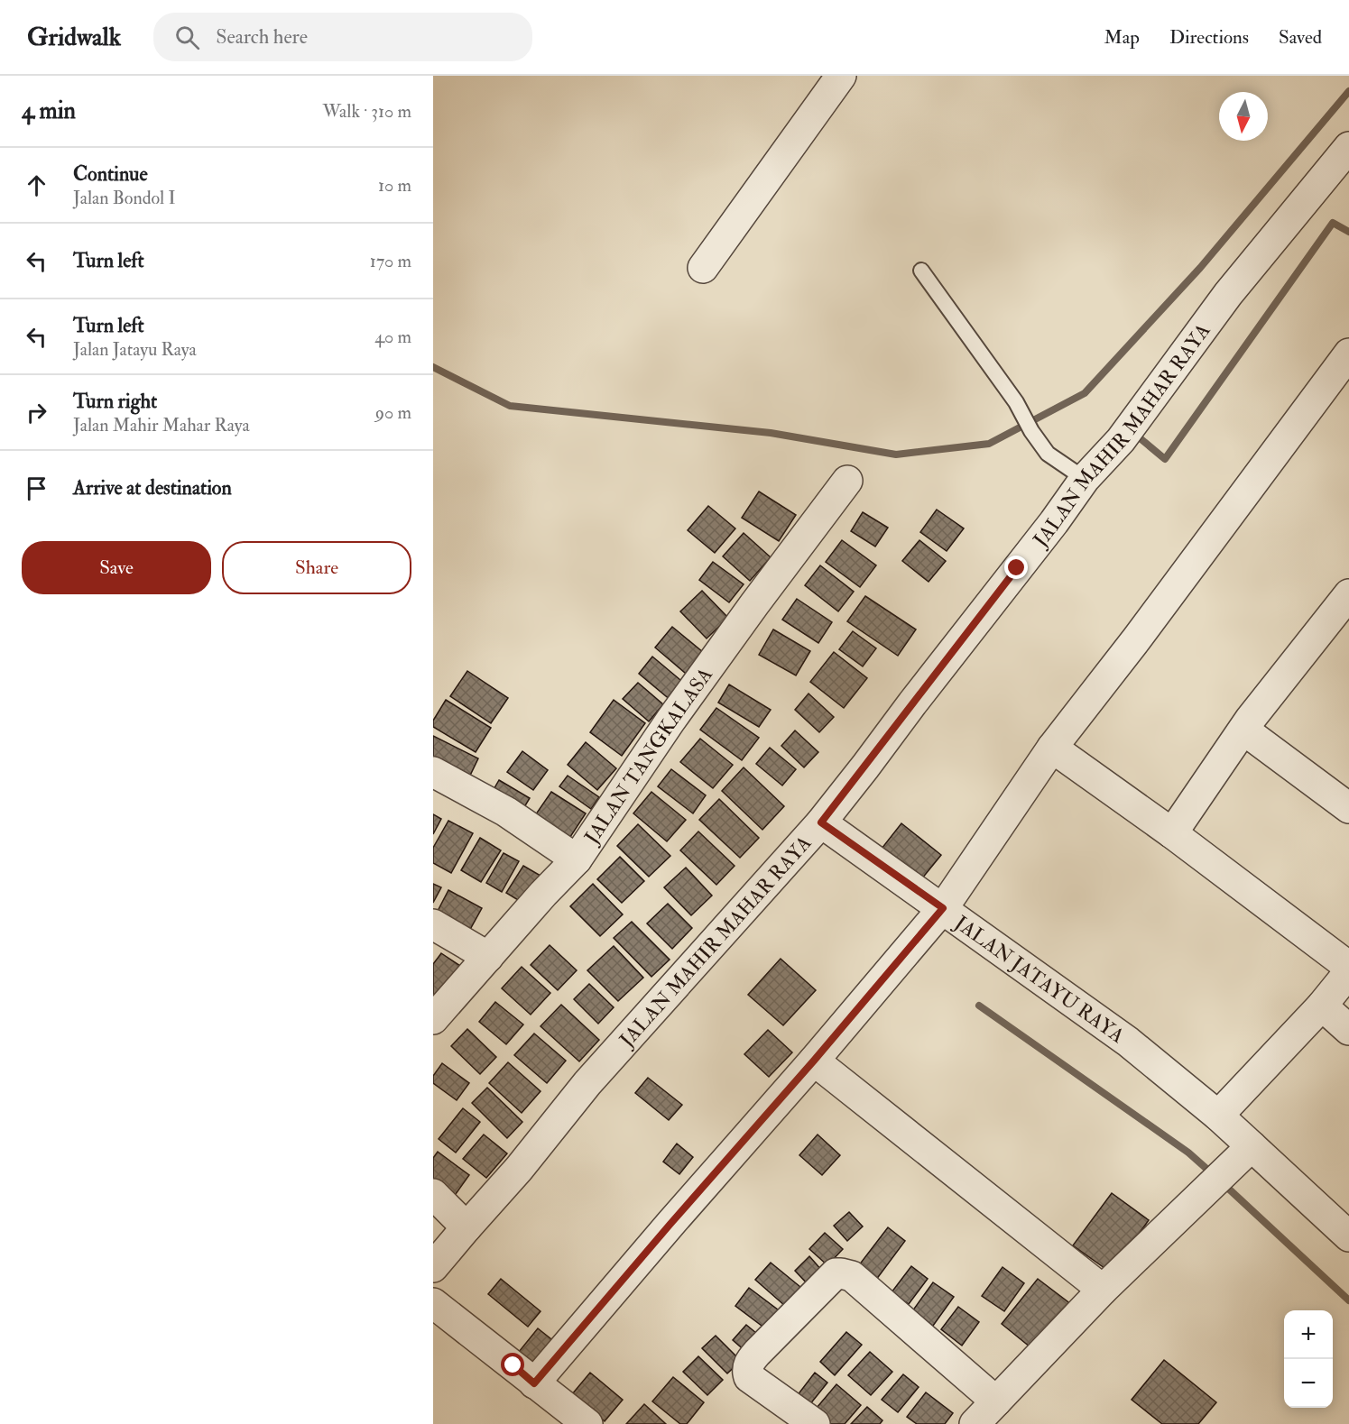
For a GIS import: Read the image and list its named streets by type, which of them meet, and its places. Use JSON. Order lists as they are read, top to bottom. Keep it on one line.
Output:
{"streets":{"street":["JALAN MAHIR MAHAR RAYA","JALAN TANGKALASA","JALAN JATAYU RAYA"]},"crossings":[["JALAN MAHIR MAHAR RAYA","JALAN JATAYU RAYA"]],"north":"bottom","page":{"header":"Gridwalk","search":"Search here","nav":["Map","Directions","Saved"],"heading":["4 min","Walk · 310 m"],"list":[["Continue","Jalan Bondol I","10 m"],["Turn left","170 m"],["Turn left","Jalan Jatayu Raya","40 m"],["Turn right","Jalan Mahir Mahar Raya","90 m"],"Arrive at destination"],"buttons":["Save","Share"],"map_buttons":["+","−"]}}
